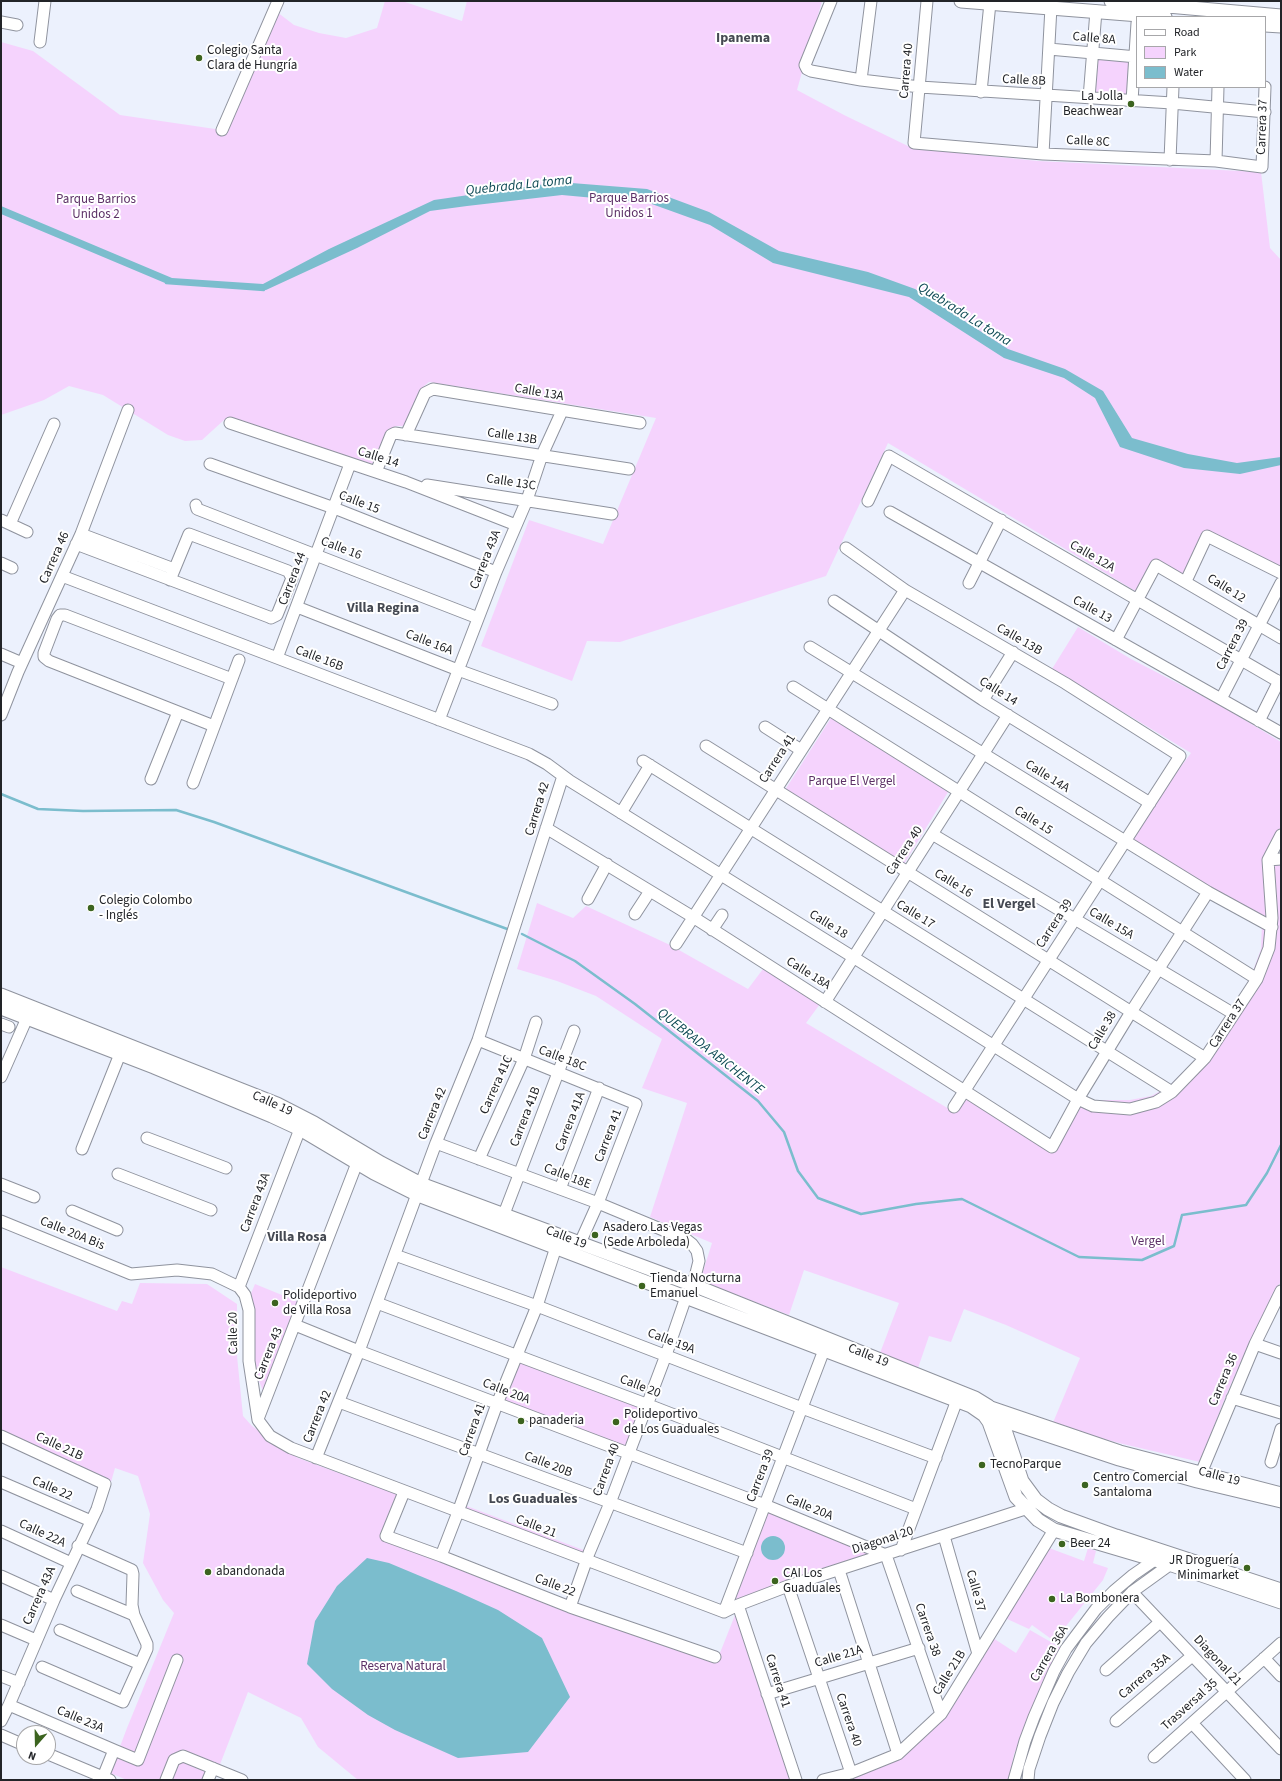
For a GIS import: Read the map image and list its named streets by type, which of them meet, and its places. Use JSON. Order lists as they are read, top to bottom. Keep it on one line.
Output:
{"streets":{"main road":["Calle 19"],"street":["Calle 8A","Carrera 40","Calle 8B","Carrera 37","Calle 8C","Calle 13A","Calle 13B","Calle 14","Calle 13C","Calle 15","Calle 16","Calle 12A","Carrera 46","Carrera 43A","Carrera 44","Calle 12","Calle 13","Calle 16A","Carrera 39","Calle 16B","Carrera 41","Calle 14A","Carrera 42","Calle 17","Calle 15A","Calle 18","Calle 18A","Calle 38","Calle 18C","Carrera 41C","Carrera 41B","Carrera 41A","Calle 18E","Calle 20A Bis","Calle 20","Calle 19A","Carrera 43","Carrera 36","Calle 20A","Calle 21B","Calle 20B","Calle 22","Calle 21","Calle 22A","Diagonal 20","Calle 37","Carrera 38","Carrera 36A","Calle 21A","Diagonal 21","Carrera 35A","Trasversal 35","Calle 23A"]},"crossings":[["Carrera 40","Calle 8B"],["Carrera 40","Calle 8C"],["Carrera 40","Calle 14"],["Carrera 40","Calle 15"],["Carrera 40","Calle 16"],["Carrera 40","Calle 14A"],["Carrera 40","Calle 17"],["Carrera 40","Calle 15A"],["Carrera 40","Calle 18"],["Carrera 40","Calle 18A"],["Carrera 40","Calle 19"],["Carrera 40","Calle 18E"],["Carrera 40","Calle 20"],["Carrera 40","Calle 19A"],["Carrera 40","Calle 20A"],["Carrera 40","Calle 21B"],["Carrera 40","Calle 20B"],["Carrera 40","Calle 22"],["Carrera 40","Calle 21"],["Carrera 40","Diagonal 20"],["Carrera 40","Calle 21A"],["Calle 8B","Carrera 37"],["Carrera 37","Calle 8C"],["Carrera 37","Calle 15"],["Carrera 37","Calle 16"],["Carrera 37","Calle 14A"],["Carrera 37","Calle 17"],["Carrera 37","Calle 15A"],["Carrera 37","Calle 18"],["Carrera 37","Calle 38"],["Calle 13A","Calle 13B"],["Calle 13A","Carrera 43A"],["Calle 13B","Calle 14"],["Calle 13B","Carrera 43A"],["Calle 13B","Carrera 39"],["Calle 13B","Carrera 41"],["Calle 14","Calle 13C"],["Calle 14","Carrera 43A"],["Calle 14","Carrera 44"],["Calle 14","Carrera 39"],["Calle 14","Carrera 41"],["Calle 13C","Carrera 43A"],["Calle 15","Carrera 43A"],["Calle 15","Carrera 44"],["Calle 15","Carrera 39"],["Calle 15","Carrera 41"],["Calle 15","Calle 38"],["Calle 16","Carrera 43A"],["Calle 16","Carrera 44"],["Calle 16","Carrera 39"],["Calle 16","Carrera 41"],["Calle 16","Calle 38"],["Calle 12A","Calle 12"],["Calle 12A","Carrera 39"],["Carrera 46","Calle 16B"],["Carrera 43A","Calle 16A"],["Carrera 43A","Calle 16B"],["Carrera 43A","Calle 19"],["Carrera 43A","Calle 20A Bis"],["Carrera 43A","Calle 20"],["Carrera 43A","Calle 21B"],["Carrera 43A","Calle 22"],["Carrera 43A","Calle 22A"],["Carrera 43A","Calle 23A"],["Carrera 44","Calle 16A"],["Carrera 44","Calle 16B"],["Calle 12","Carrera 39"],["Calle 13","Carrera 39"],["Carrera 39","Calle 14A"],["Carrera 39","Calle 17"],["Carrera 39","Calle 15A"],["Carrera 39","Calle 18"],["Carrera 39","Calle 18A"],["Carrera 39","Calle 19"],["Carrera 39","Calle 20"],["Carrera 39","Calle 19A"],["Carrera 39","Calle 20A"],["Carrera 39","Calle 20B"],["Carrera 39","Calle 21"],["Calle 16B","Carrera 42"],["Calle 16B","Calle 18"],["Carrera 41","Calle 14A"],["Carrera 41","Calle 17"],["Carrera 41","Calle 18"],["Carrera 41","Calle 18A"],["Carrera 41","Calle 18C"],["Carrera 41","Calle 19"],["Carrera 41","Calle 18E"],["Carrera 41","Calle 20"],["Carrera 41","Calle 19A"],["Carrera 41","Calle 20A"],["Carrera 41","Calle 20B"],["Carrera 41","Calle 22"],["Carrera 41","Calle 21"],["Carrera 41","Diagonal 20"],["Carrera 41","Calle 21A"],["Calle 14A","Calle 38"],["Carrera 42","Calle 18"],["Carrera 42","Calle 18A"],["Carrera 42","Calle 18C"],["Carrera 42","Calle 19"],["Carrera 42","Calle 18E"],["Carrera 42","Calle 20"],["Carrera 42","Calle 19A"],["Carrera 42","Calle 20A"],["Carrera 42","Calle 20B"],["Carrera 42","Calle 21"],["Calle 17","Calle 18"],["Calle 17","Calle 38"],["Calle 15A","Calle 38"],["Calle 18","Calle 38"],["Calle 18A","Calle 38"],["Calle 18C","Carrera 41C"],["Calle 18C","Carrera 41B"],["Calle 18C","Carrera 41A"],["Carrera 41C","Calle 18E"],["Calle 19","Carrera 41B"],["Calle 19","Carrera 43"],["Calle 19","Carrera 36"],["Carrera 41B","Calle 18E"],["Carrera 41A","Calle 18E"],["Calle 20A Bis","Calle 20"],["Calle 20","Carrera 43"],["Calle 20","Calle 21"],["Carrera 43","Calle 20A"],["Calle 20A","Diagonal 20"],["Calle 20A","Carrera 38"],["Calle 21B","Calle 37"],["Calle 21B","Carrera 38"],["Calle 22","Calle 21"],["Diagonal 20","Calle 37"],["Diagonal 20","Carrera 38"],["Carrera 38","Calle 21A"],["Carrera 36A","Diagonal 21"],["Diagonal 21","Carrera 35A"],["Diagonal 21","Trasversal 35"]],"districts":["Ipanema","Villa Regina","El Vergel","Villa Rosa","Los Guaduales"],"water":["Quebrada La toma","QUEBRADA ABICHENTE"],"parks":["Parque Barrios Unidos 1","Parque Barrios Unidos 2","Parque El Vergel","Vergel","Reserva Natural"],"places":["Colegio Santa Clara de Hungría","La Jolla Beachwear","Colegio Colombo - Inglés","Asadero Las Vegas (Sede Arboleda)","Tienda Nocturna Emanuel","Polideportivo de Villa Rosa","panaderia","Polideportivo de Los Guaduales","TecnoParque","Centro Comercial Santaloma","Beer 24","JR Droguería Minimarket","abandonada","CAI Los Guaduales","La Bombonera"],"legend":["Road","Park","Water"],"north":"bottom"}
